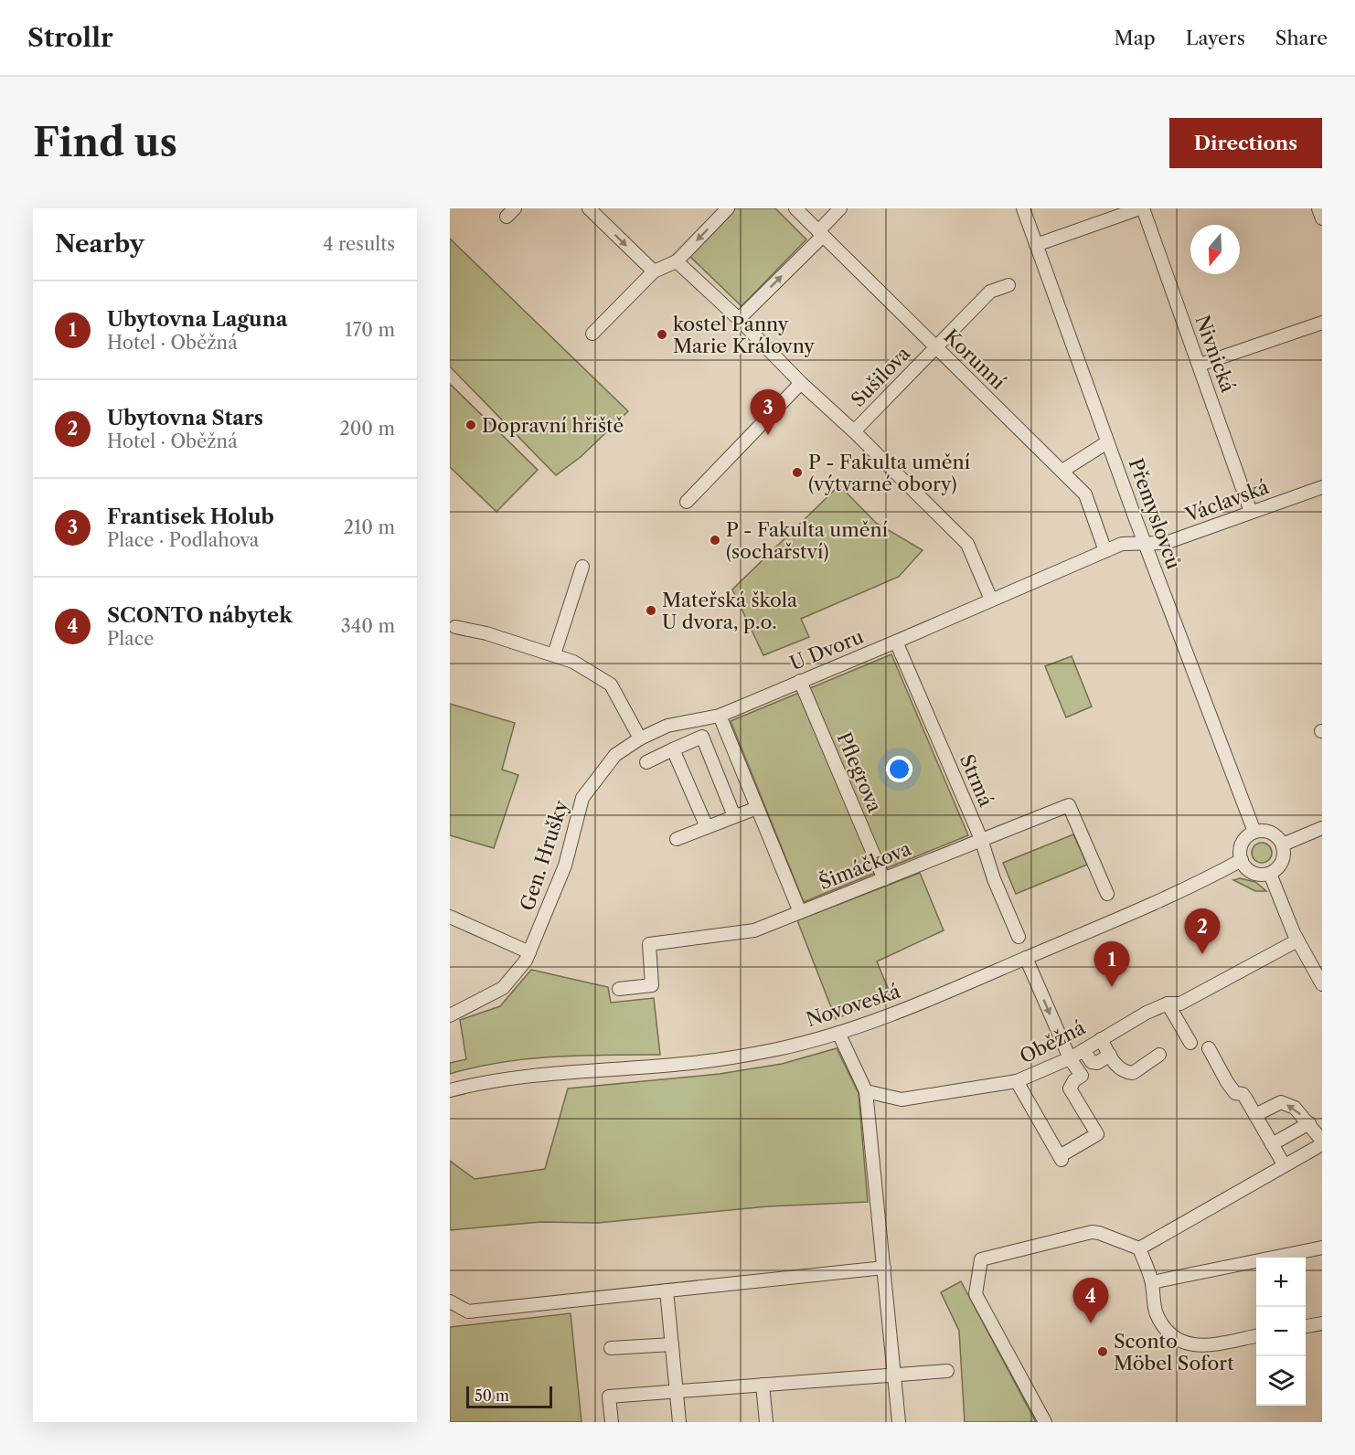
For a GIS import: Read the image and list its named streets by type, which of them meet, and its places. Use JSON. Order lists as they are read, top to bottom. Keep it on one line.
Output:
{"streets":{"street":["Nivnická","Korunní","Sušilova","Václavská","Přemyslovců","U Dvoru","Pflegrova","Strmá","Gen. Hrušky","Šimáčkova","Novoveská","Oběžná"]},"crossings":[["Nivnická","Václavská"],["Korunní","Sušilova"],["Korunní","U Dvoru"],["Václavská","Přemyslovců"],["Václavská","U Dvoru"],["Přemyslovců","U Dvoru"],["Přemyslovců","Novoveská"],["U Dvoru","Pflegrova"],["U Dvoru","Strmá"],["U Dvoru","Gen. Hrušky"],["Pflegrova","Šimáčkova"],["Strmá","Šimáčkova"]],"places":["kostel Panny Marie Královny","Dopravní hřiště","P - Fakulta umění (výtvarné obory)","P - Fakulta umění (sochařství)","Mateřská škola U dvora, p.o.","Sconto Möbel Sofort"],"scale_bar":"50 m","north":"bottom","page":{"header":"Strollr","nav":["Map","Layers","Share"],"buttons":"Directions","title":"Find us","heading":["Nearby","4 results"],"list":[{"mark":"1","name":"Ubytovna Laguna","note":"Hotel · Oběžná","value":"170 m"},{"mark":"2","name":"Ubytovna Stars","note":"Hotel · Oběžná","value":"200 m"},{"mark":"3","name":"Frantisek Holub","note":"Place · Podlahova","value":"210 m"},{"mark":"4","name":"SCONTO nábytek","note":"Place","value":"340 m"}],"pins":["3","2","1","4"],"map_buttons":["+","−"],"scale":"50 m"}}
